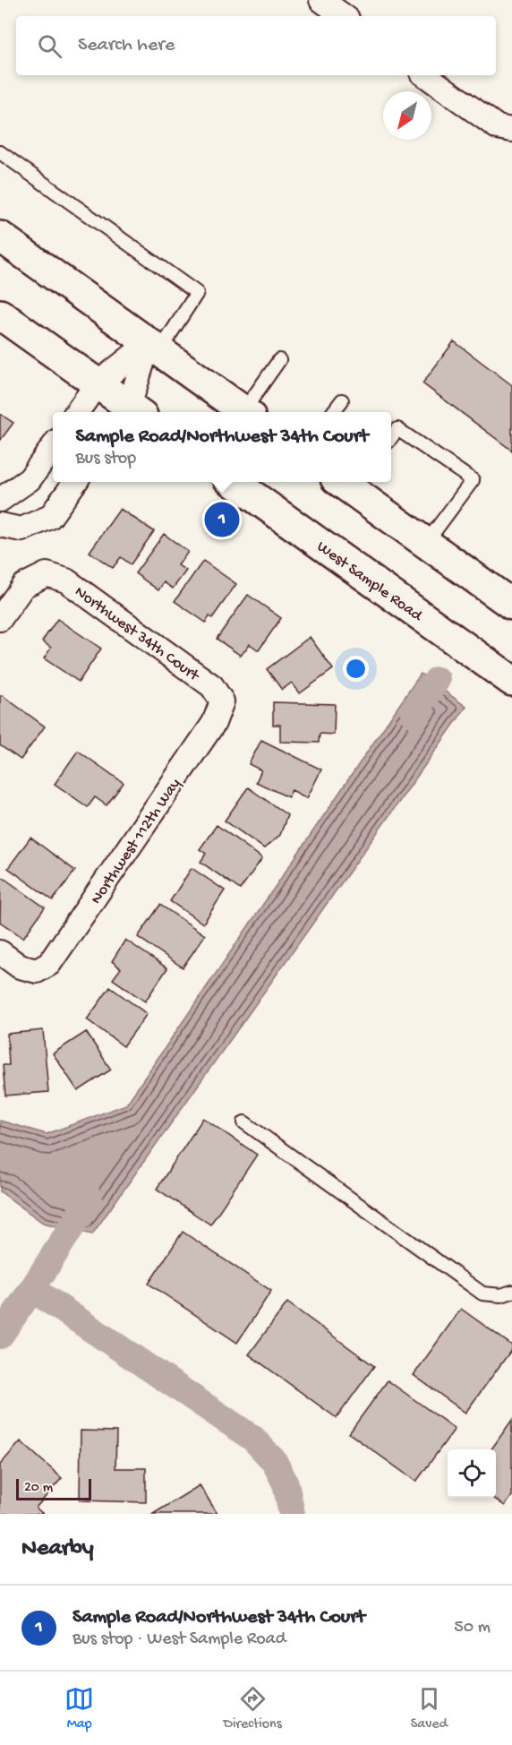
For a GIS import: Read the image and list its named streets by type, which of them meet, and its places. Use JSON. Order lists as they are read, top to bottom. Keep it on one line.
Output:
{"streets":{"main road":["West Sample Road"],"street":["Northwest 34th Court","Northwest 112th Way"]},"crossings":[["Northwest 34th Court","Northwest 112th Way"]],"scale_bar":"20 m","north":"bottom left","page":{"search":"Search here","popup":["Sample Road/Northwest 34th Court","Bus stop"],"pins":"1","scale":"20 m","heading":"Nearby","list":[{"mark":"1","name":"Sample Road/Northwest 34th Court","note":"Bus stop · West Sample Road","value":"50 m"}],"nav":["Map","Directions","Saved"]}}
